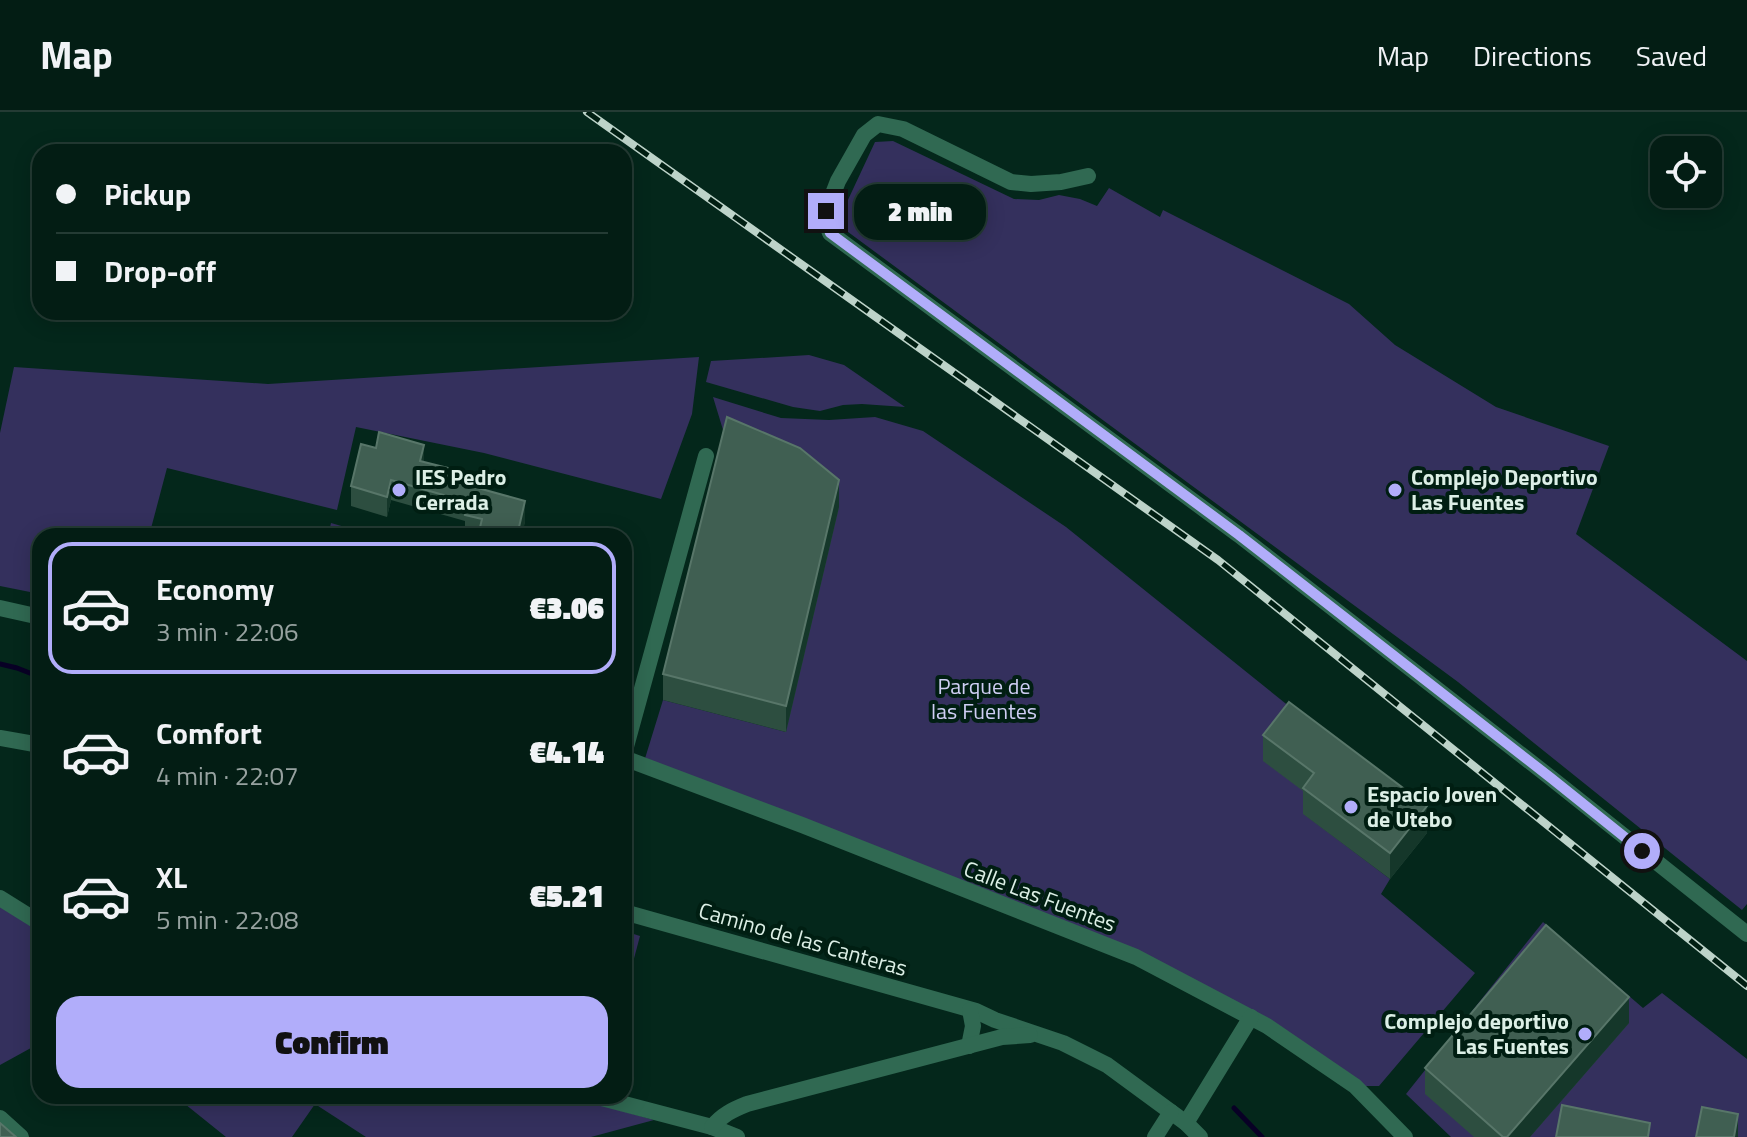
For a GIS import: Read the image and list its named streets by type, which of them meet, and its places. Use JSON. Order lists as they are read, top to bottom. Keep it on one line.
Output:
{"streets":{"street":["Calle Las Fuentes","Camino de las Canteras"]},"parks":["Parque de las Fuentes"],"places":["IES Pedro Cerrada","Complejo Deportivo Las Fuentes","Espacio Joven de Utebo","Complejo deportivo Las Fuentes"],"page":{"header":"Map","nav":["Map","Directions","Saved"],"banner":["Pickup","Drop-off"],"bubble":"2 min","list":[{"name":"Economy","note":"3 min · 22:06","value":"€3.06"},{"name":"Comfort","note":"4 min · 22:07","value":"€4.14"},{"name":"XL","note":"5 min · 22:08","value":"€5.21"}],"buttons":"Confirm"}}
